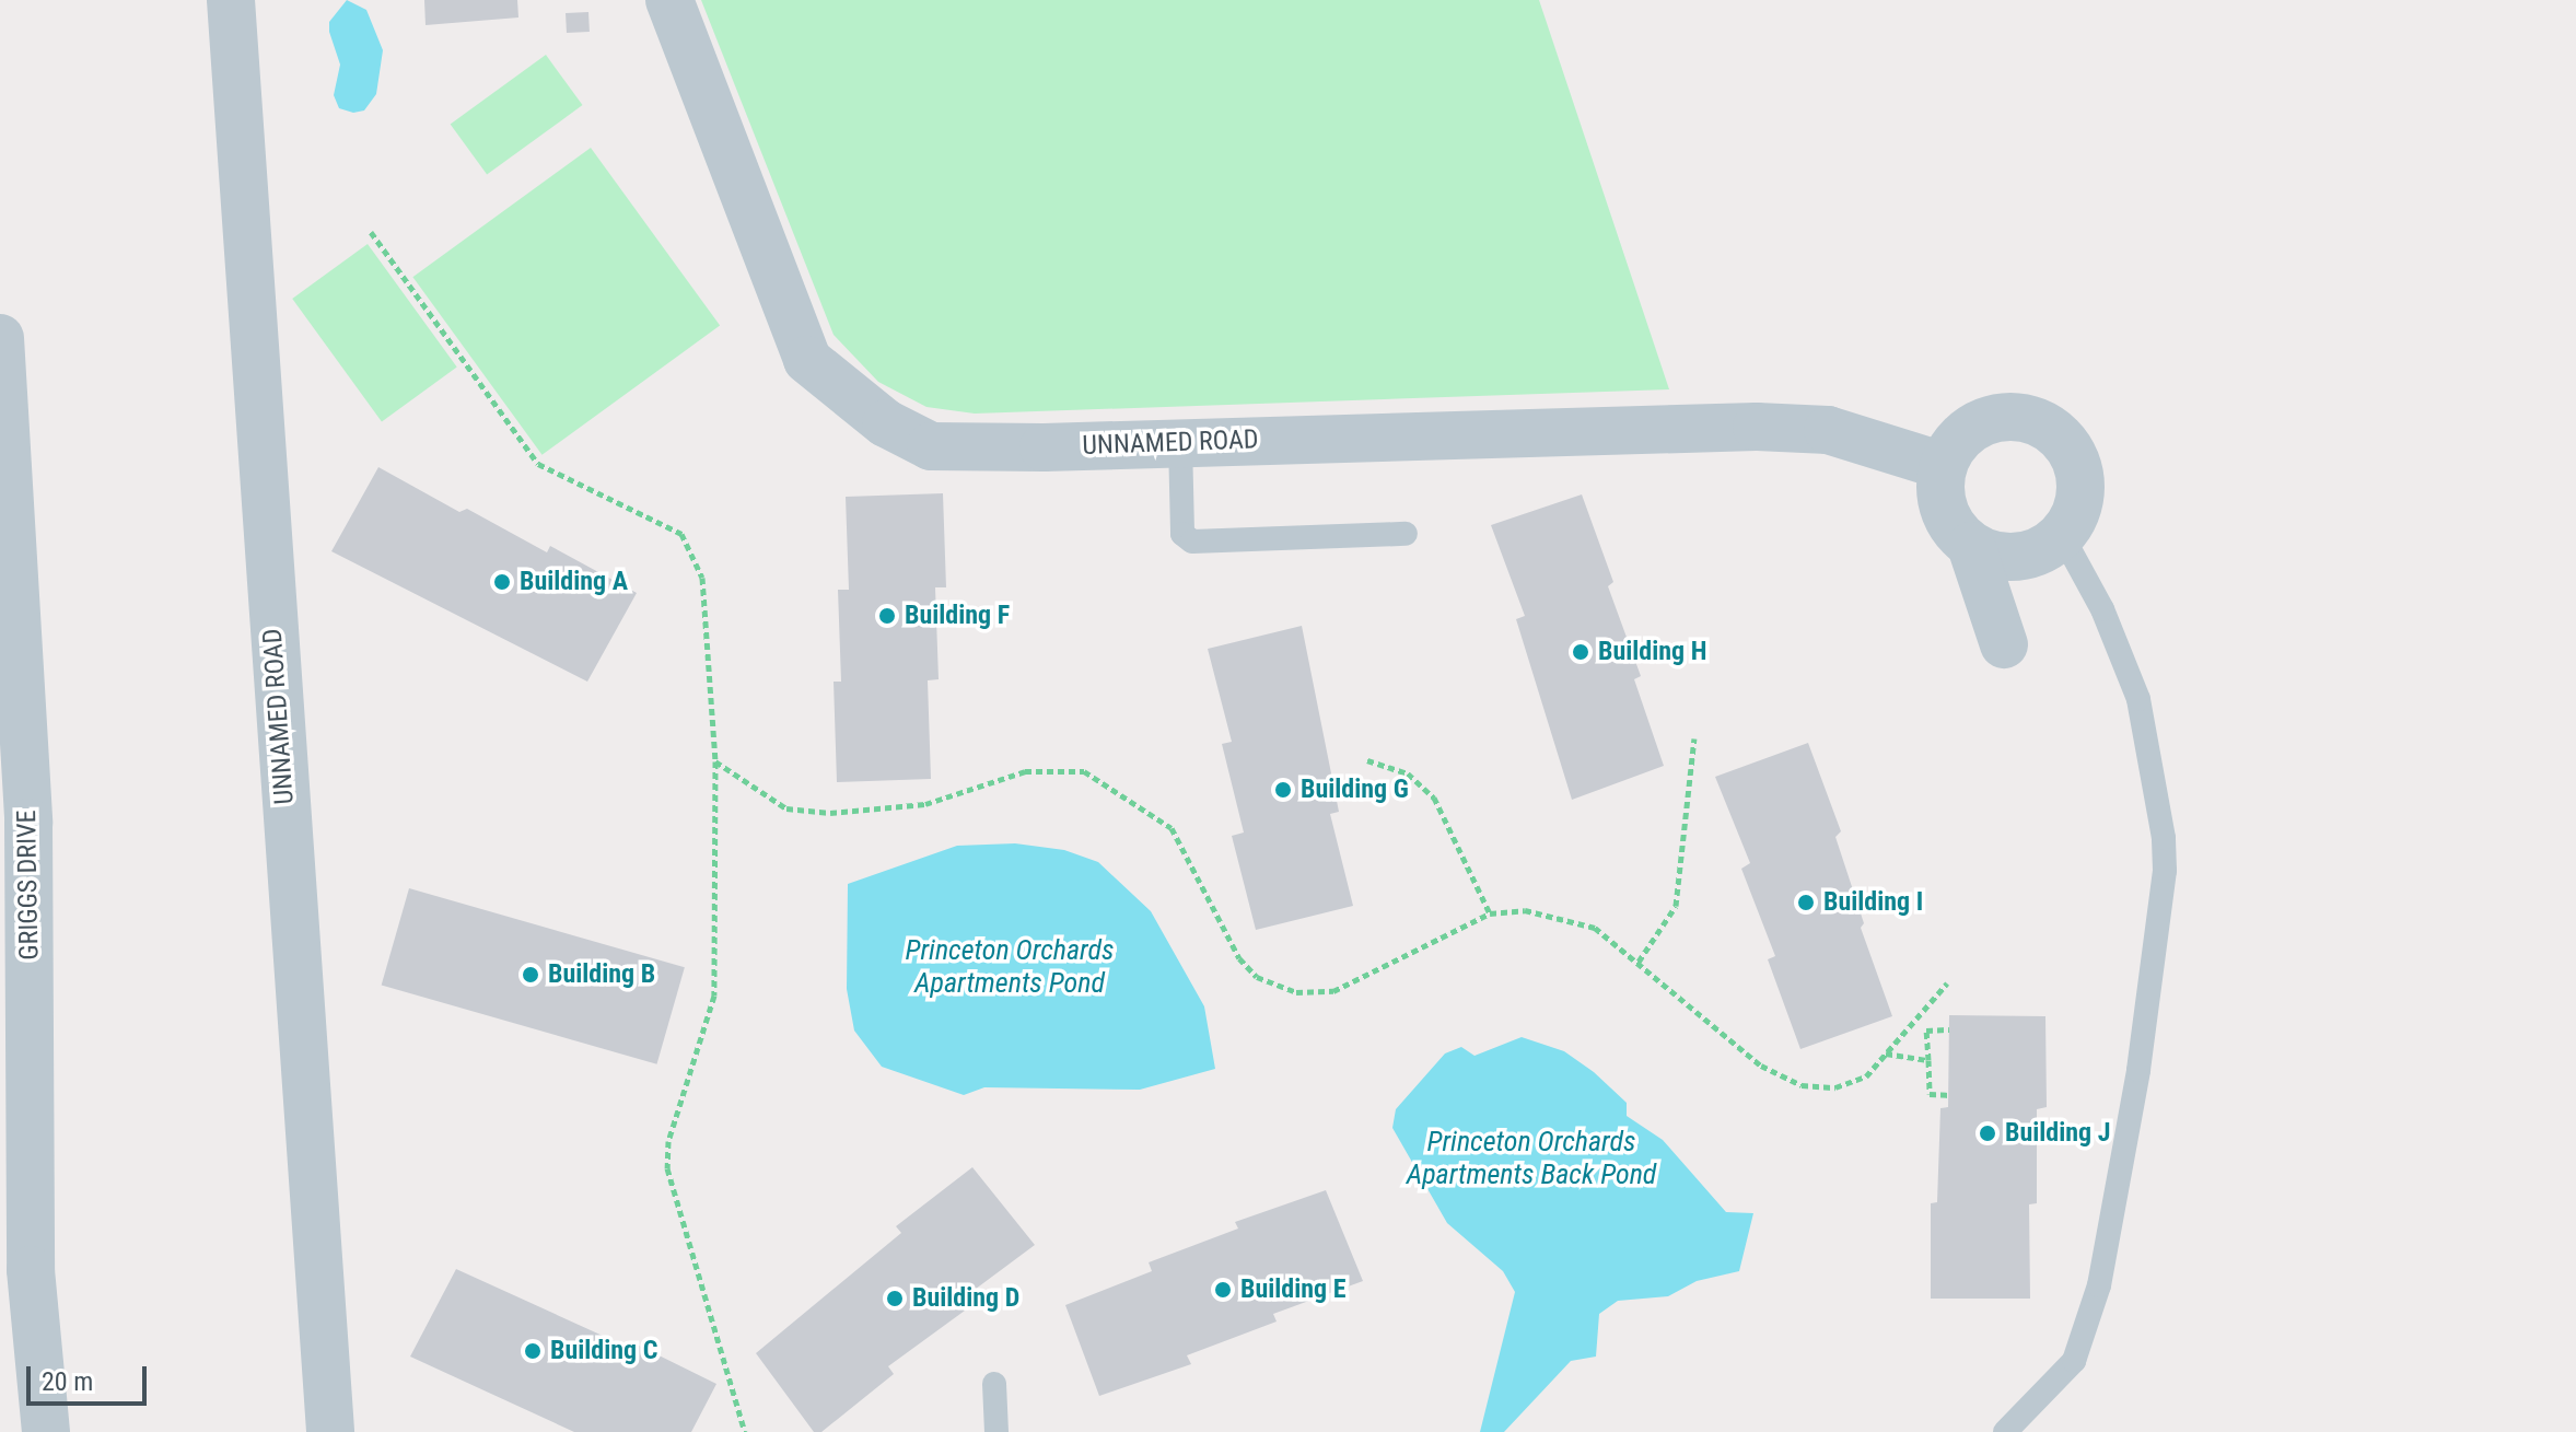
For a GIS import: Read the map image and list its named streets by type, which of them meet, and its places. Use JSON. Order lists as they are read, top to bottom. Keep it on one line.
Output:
{"streets":{"street":["UNNAMED ROAD","GRIGGS DRIVE"]},"water":["Princeton Orchards Apartments Pond","Princeton Orchards Apartments Back Pond"],"places":["Building A","Building F","Building H","Building G","Building I","Building B","Building J","Building E","Building D","Building C"],"scale_bar":"20 m"}
